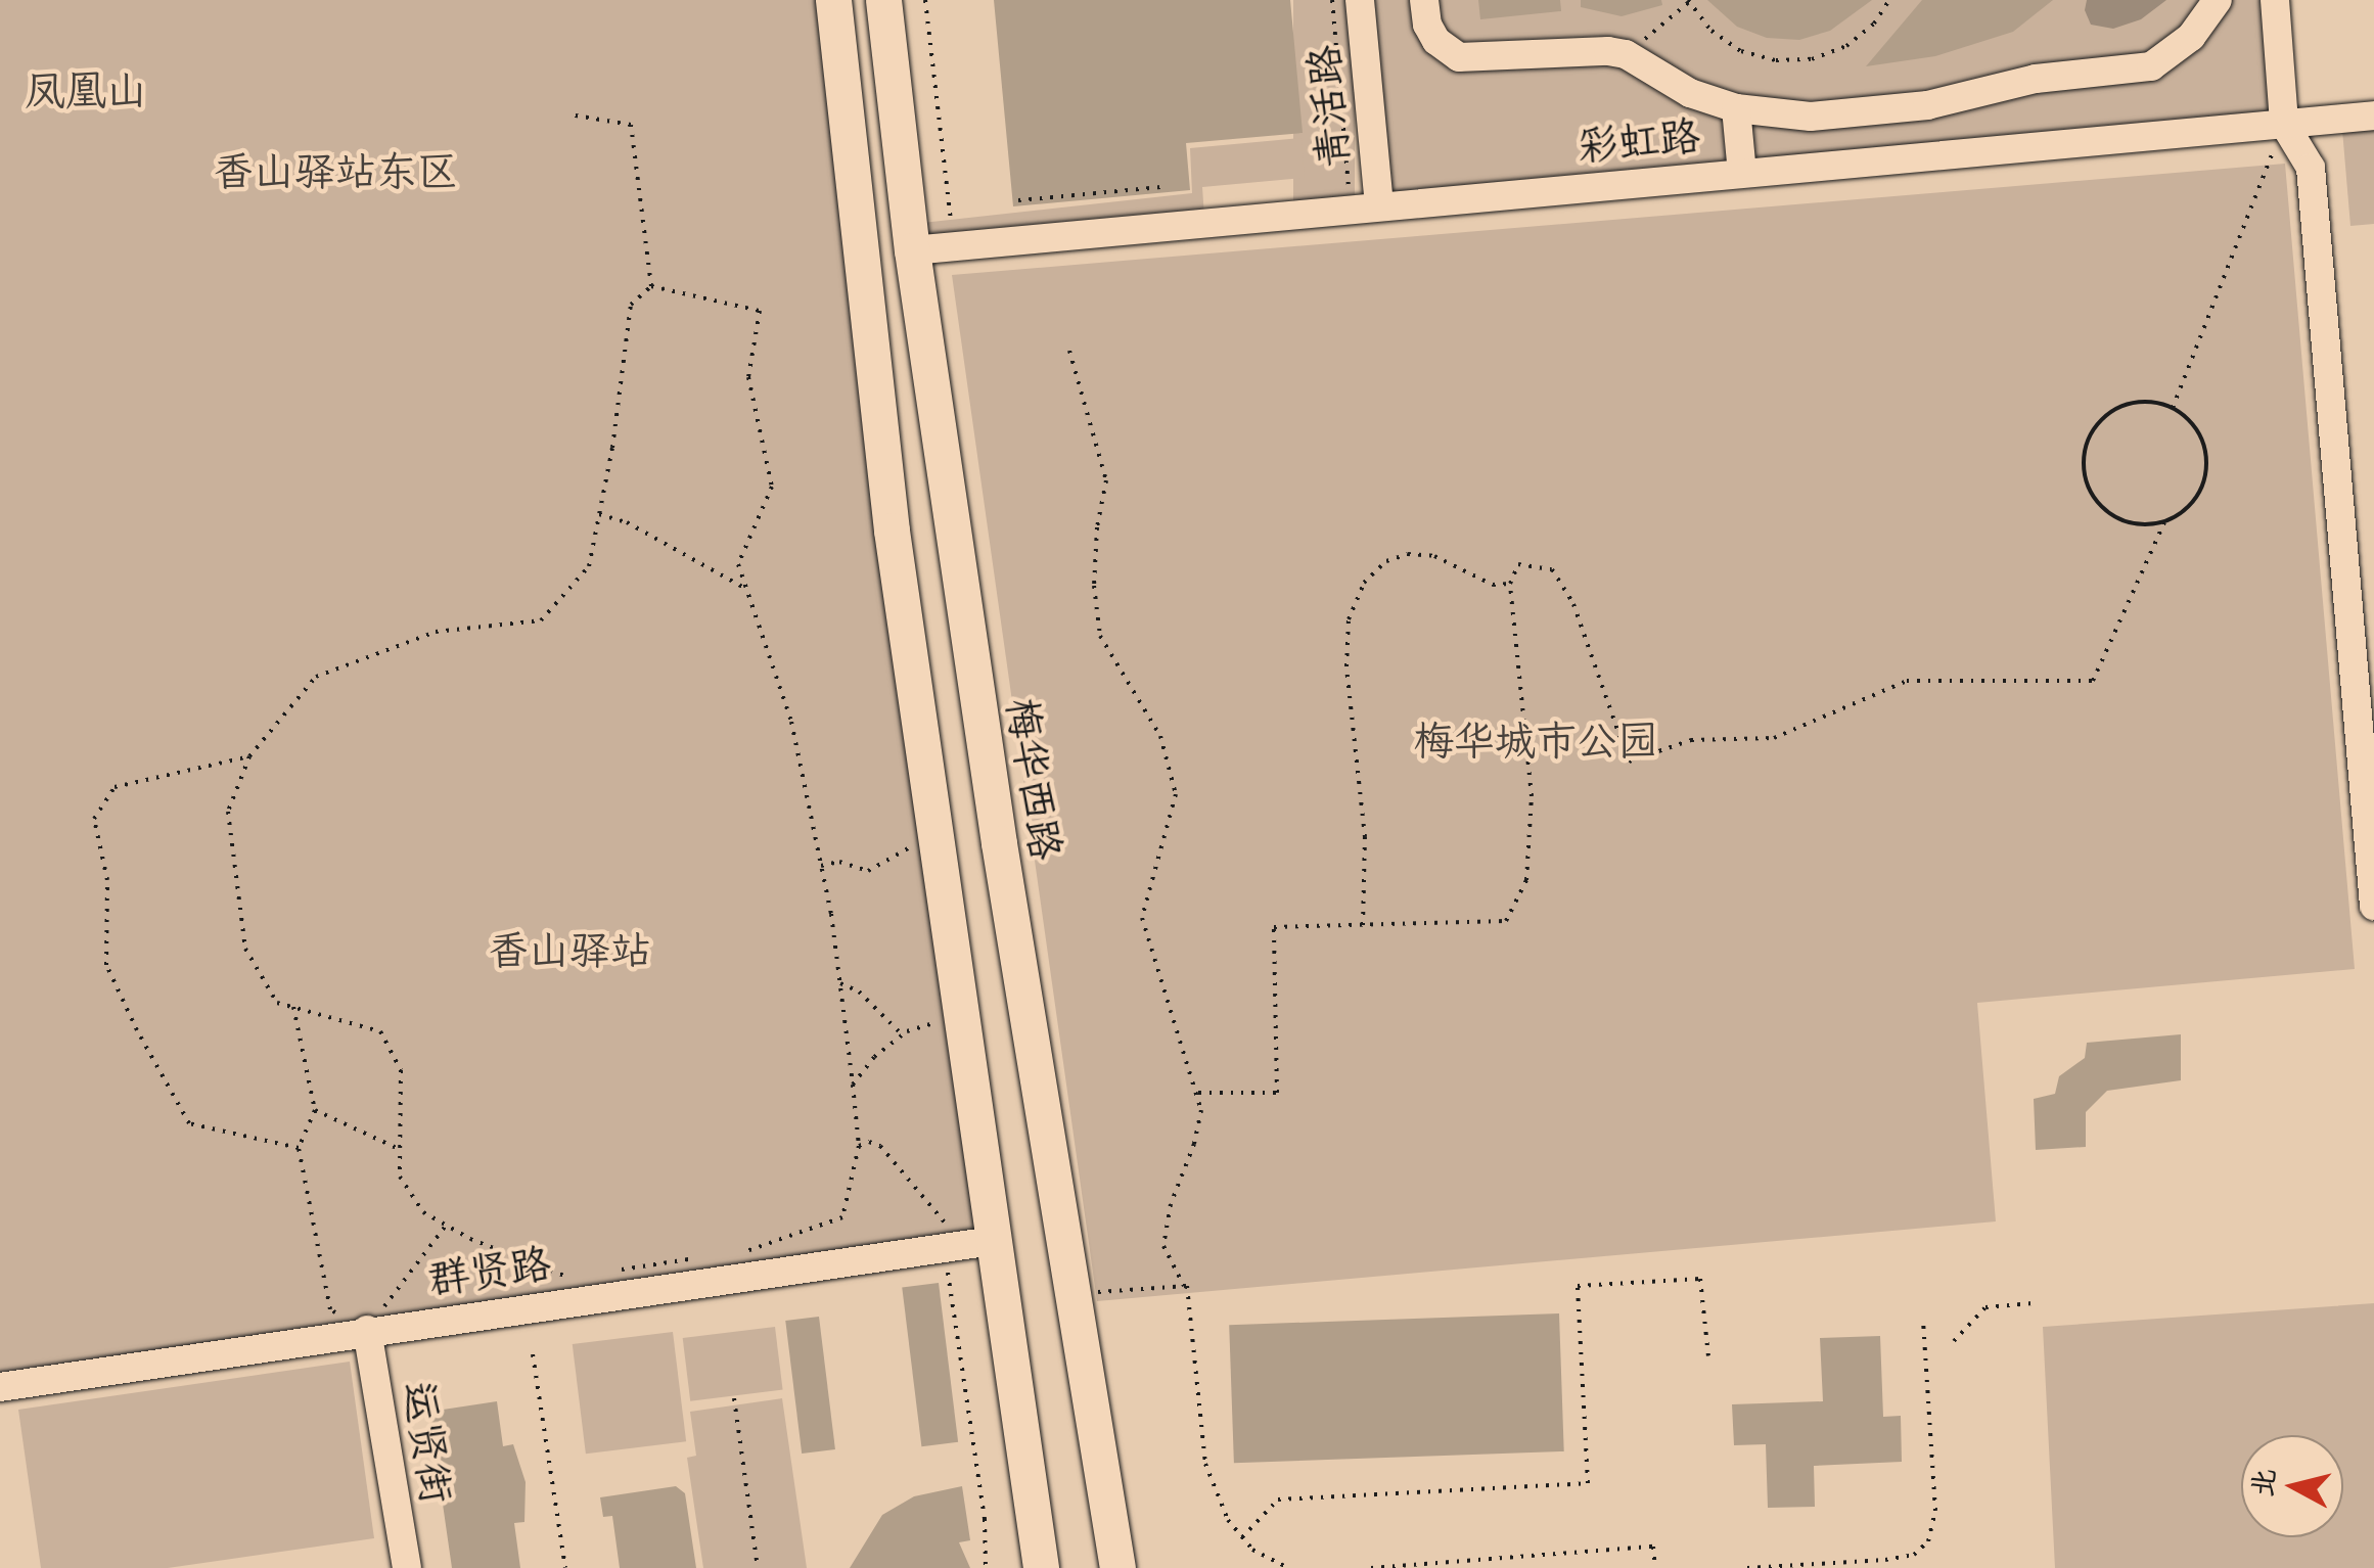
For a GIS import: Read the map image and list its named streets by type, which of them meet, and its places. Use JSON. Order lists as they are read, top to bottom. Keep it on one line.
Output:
{"streets":{"main road":["梅华西路"],"street":["青活路","彩虹路","群贤路","运贤街"]},"crossings":[["青活路","彩虹路"],["彩虹路","梅华西路"],["群贤路","运贤街"]],"parks":["凤凰山","香山驿站东区","梅华城市公园","香山驿站"],"north":"left"}
